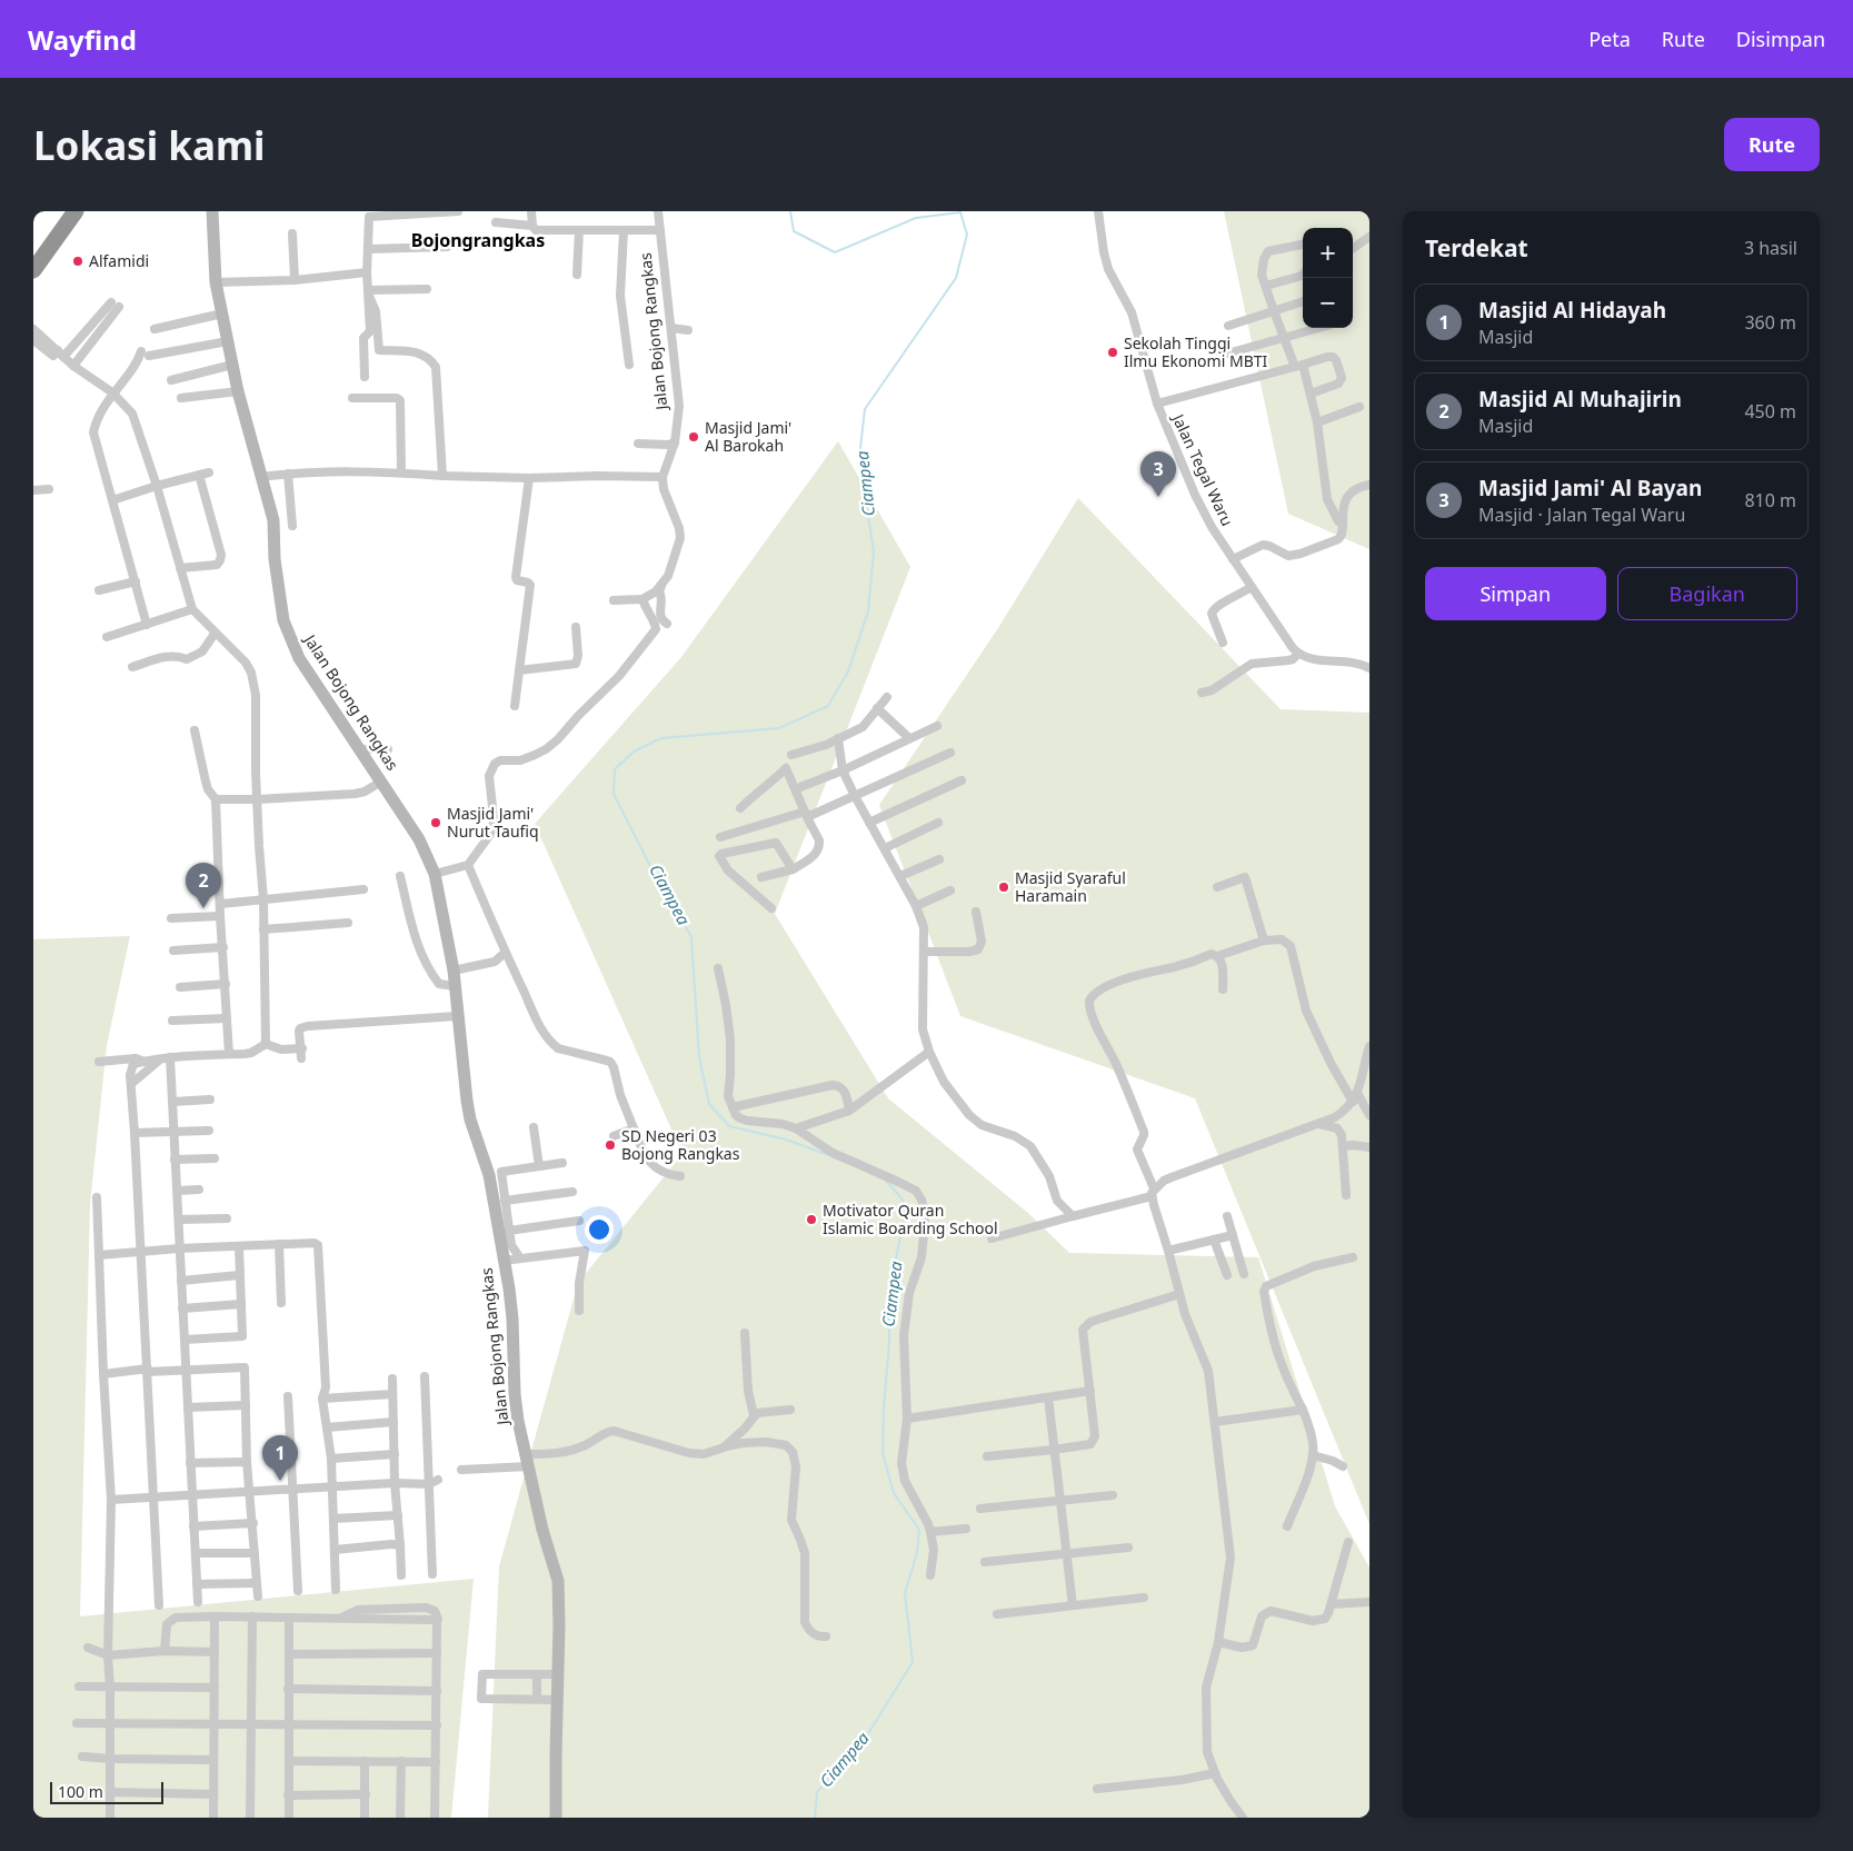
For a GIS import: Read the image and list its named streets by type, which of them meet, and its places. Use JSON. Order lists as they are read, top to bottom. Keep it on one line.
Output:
{"streets":{"main road":["Jalan Bojong Rangkas"],"street":["Jalan Tegal Waru"]},"districts":["Bojongrangkas"],"water":["Ciampea"],"places":["Alfamidi","Sekolah Tinggi Ilmu Ekonomi MBTI","Masjid Jami' Al Barokah","Masjid Jami' Nurut Taufiq","Masjid Syaraful Haramain","SD Negeri 03 Bojong Rangkas","Motivator Quran Islamic Boarding School"],"scale_bar":"100 m","page":{"header":"Wayfind","nav":["Peta","Rute","Disimpan"],"buttons":["Rute",["Simpan","Bagikan"]],"title":"Lokasi kami","heading":["Terdekat","3 hasil"],"map_buttons":["+","−"],"list":[{"mark":"1","name":"Masjid Al Hidayah","note":"Masjid","value":"360 m"},{"mark":"2","name":"Masjid Al Muhajirin","note":"Masjid","value":"450 m"},{"mark":"3","name":"Masjid Jami' Al Bayan","note":"Masjid · Jalan Tegal Waru","value":"810 m"}],"pins":["3","2","1"],"scale":"100 m"}}
